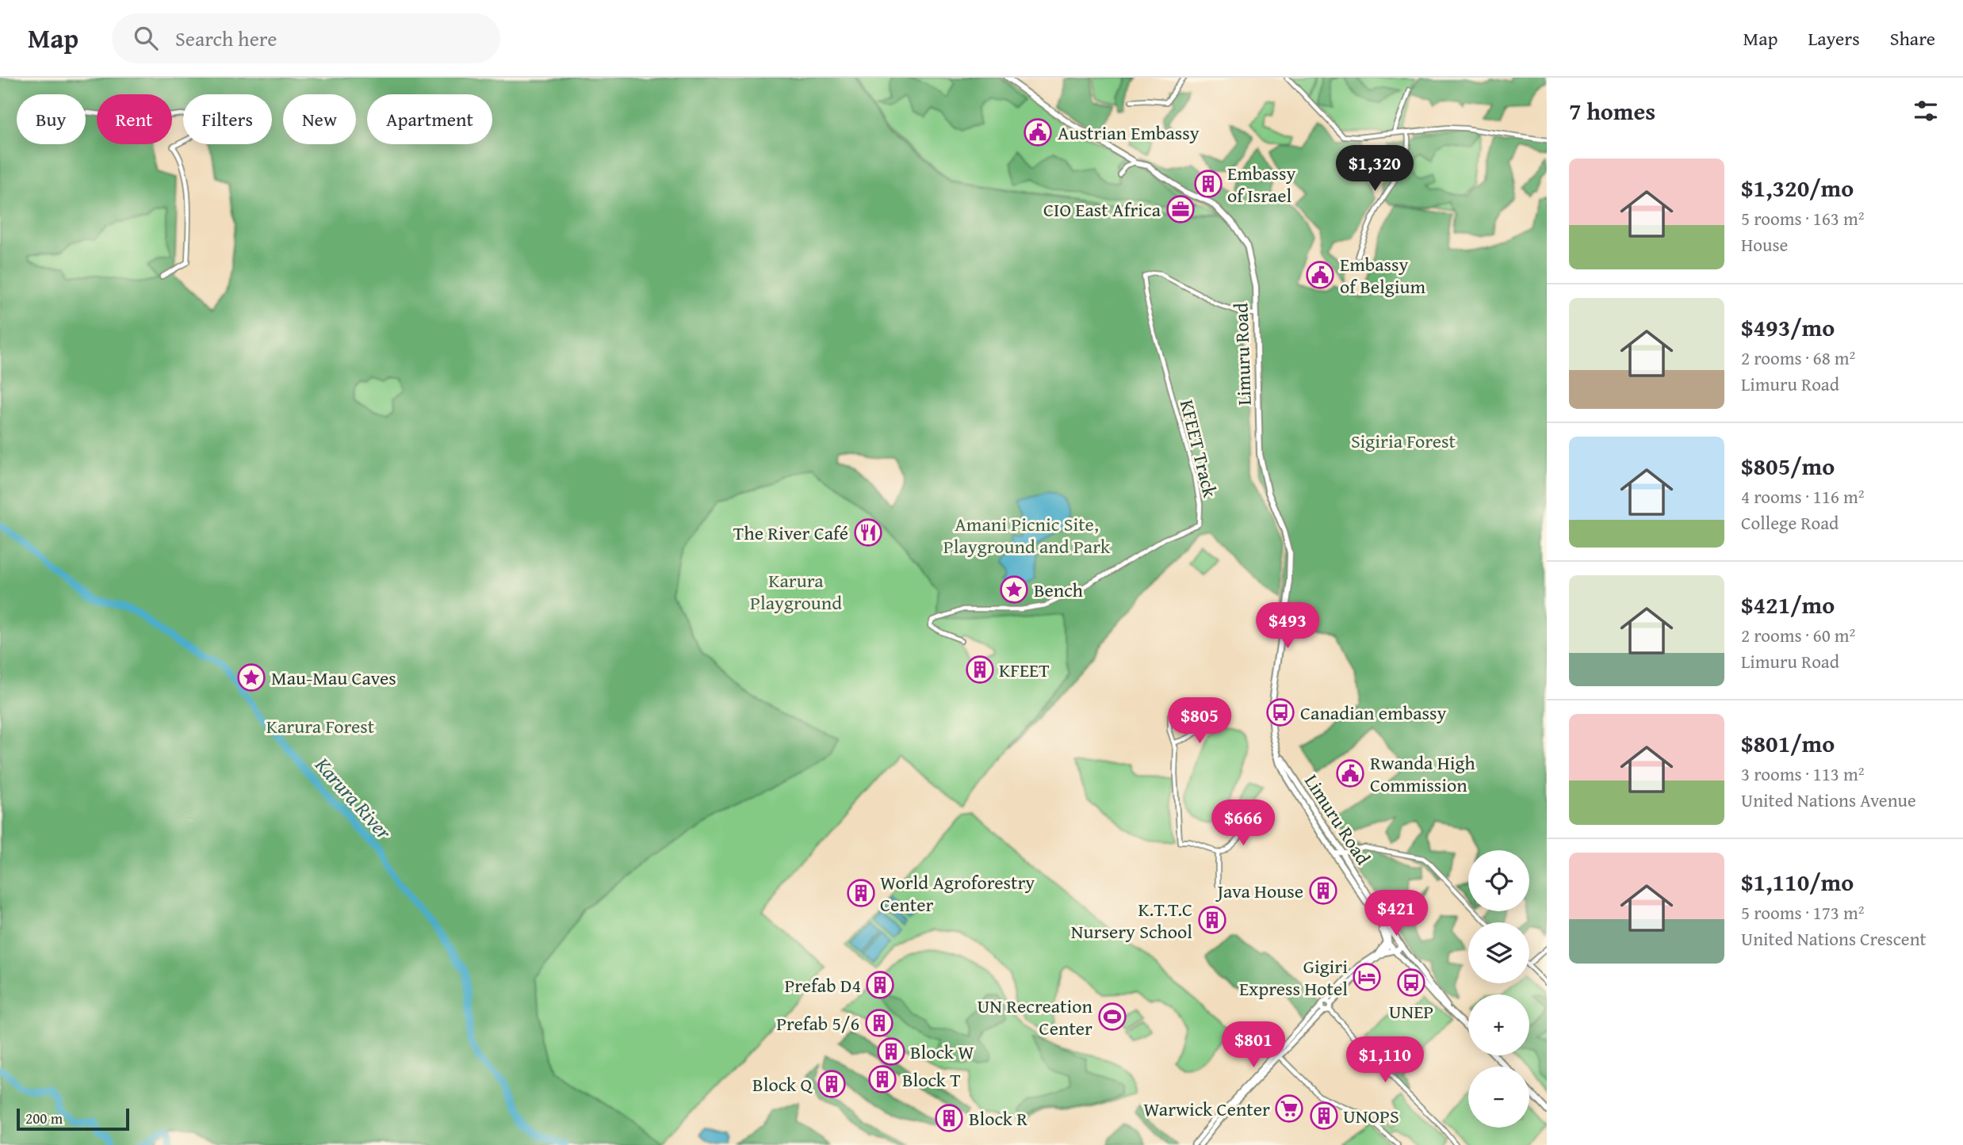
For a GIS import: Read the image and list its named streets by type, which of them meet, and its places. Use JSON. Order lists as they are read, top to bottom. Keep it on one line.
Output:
{"streets":{"main road":["Limuru Road"],"street":["KFEET Track"]},"crossings":[["Limuru Road","KFEET Track"]],"water":["Karura River"],"parks":["Sigiria Forest","Amani Picnic Site, Playground and Park","Karura Playground","Karura Forest"],"places":{"public building":["Austrian Embassy","Embassy of Belgium","Rwanda High Commission"],"building":["Embassy of Israel","KFEET","Java House","World Agroforestry Center","K.T.T.C Nursery School","Prefab D4","Prefab 5/6","Block W","Block T","Block Q","UNOPS","Block R"],"office":["CIO East Africa"],"restaurant":["The River Café"],"place":["Bench","Mau-Mau Caves"],"bus stop":["Canadian embassy","UNEP"],"hotel":["Gigiri Express Hotel"],"sports":["UN Recreation Center"],"supermarket":["Warwick Center"]},"scale_bar":"200 m","page":{"header":"Map","search":"Search here","nav":["Map","Layers","Share"],"heading":"7 homes","chip":["Buy","Rent","Filters","New","Apartment"],"list":[{"name":"$1,320/mo","note":"5 rooms · 163 m² · House"},{"name":"$493/mo","note":"2 rooms · 68 m² · Limuru Road"},{"name":"$805/mo","note":"4 rooms · 116 m² · College Road"},{"name":"$421/mo","note":"2 rooms · 60 m² · Limuru Road"},{"name":"$801/mo","note":"3 rooms · 113 m² · United Nations Avenue"},{"name":"$1,110/mo","note":"5 rooms · 173 m² · United Nations Crescent"}],"price":["$1,320","$493","$805","$666","$421","$801","$1,110"],"map_buttons":["+","−"],"scale":"200 m"}}
